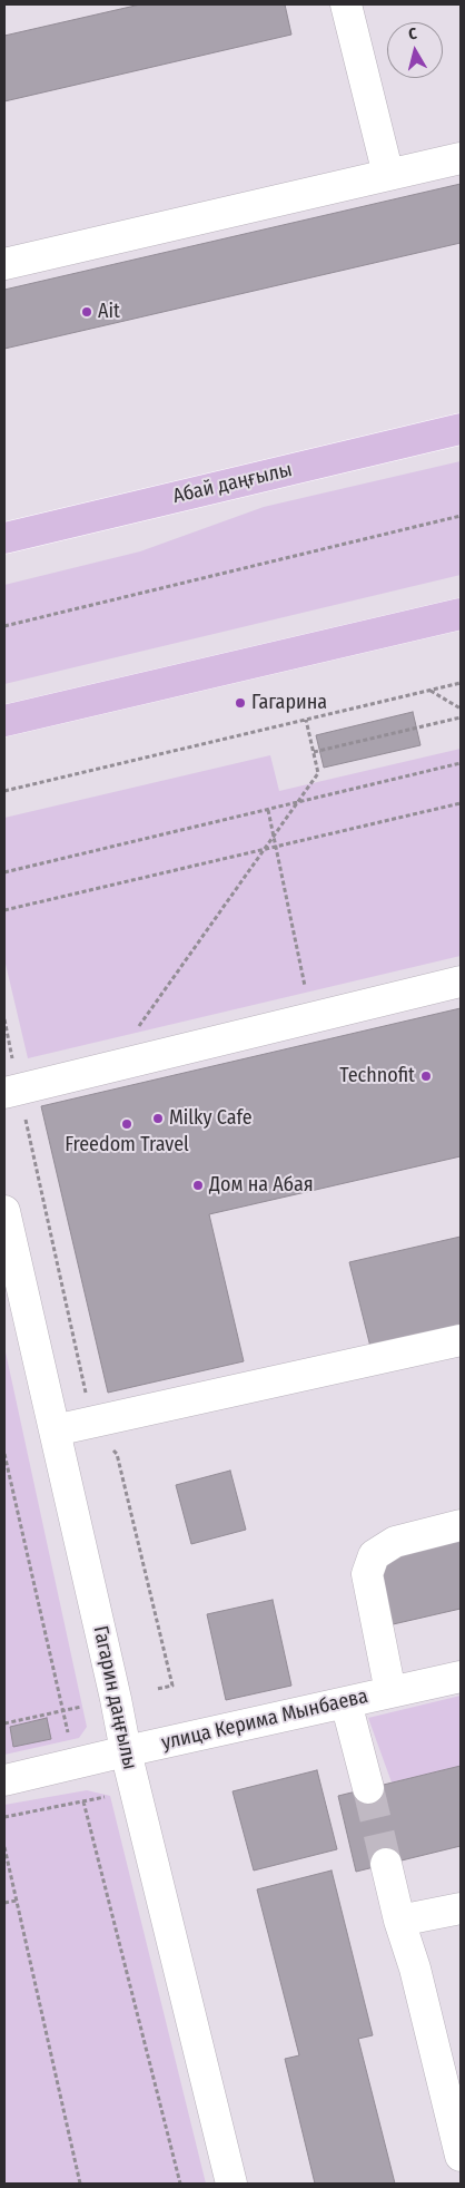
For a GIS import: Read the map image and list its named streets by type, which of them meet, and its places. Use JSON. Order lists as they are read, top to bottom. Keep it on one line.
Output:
{"streets":{"main road":["Абай даңғылы"],"street":["Гагарин даңғылы","улица Керима Мынбаева"]},"crossings":[["Гагарин даңғылы","улица Керима Мынбаева"]],"places":["Ait","Гагарина","Technofit","Milky Cafe","Freedom Travel","Дом на Абая"],"north":"top"}
